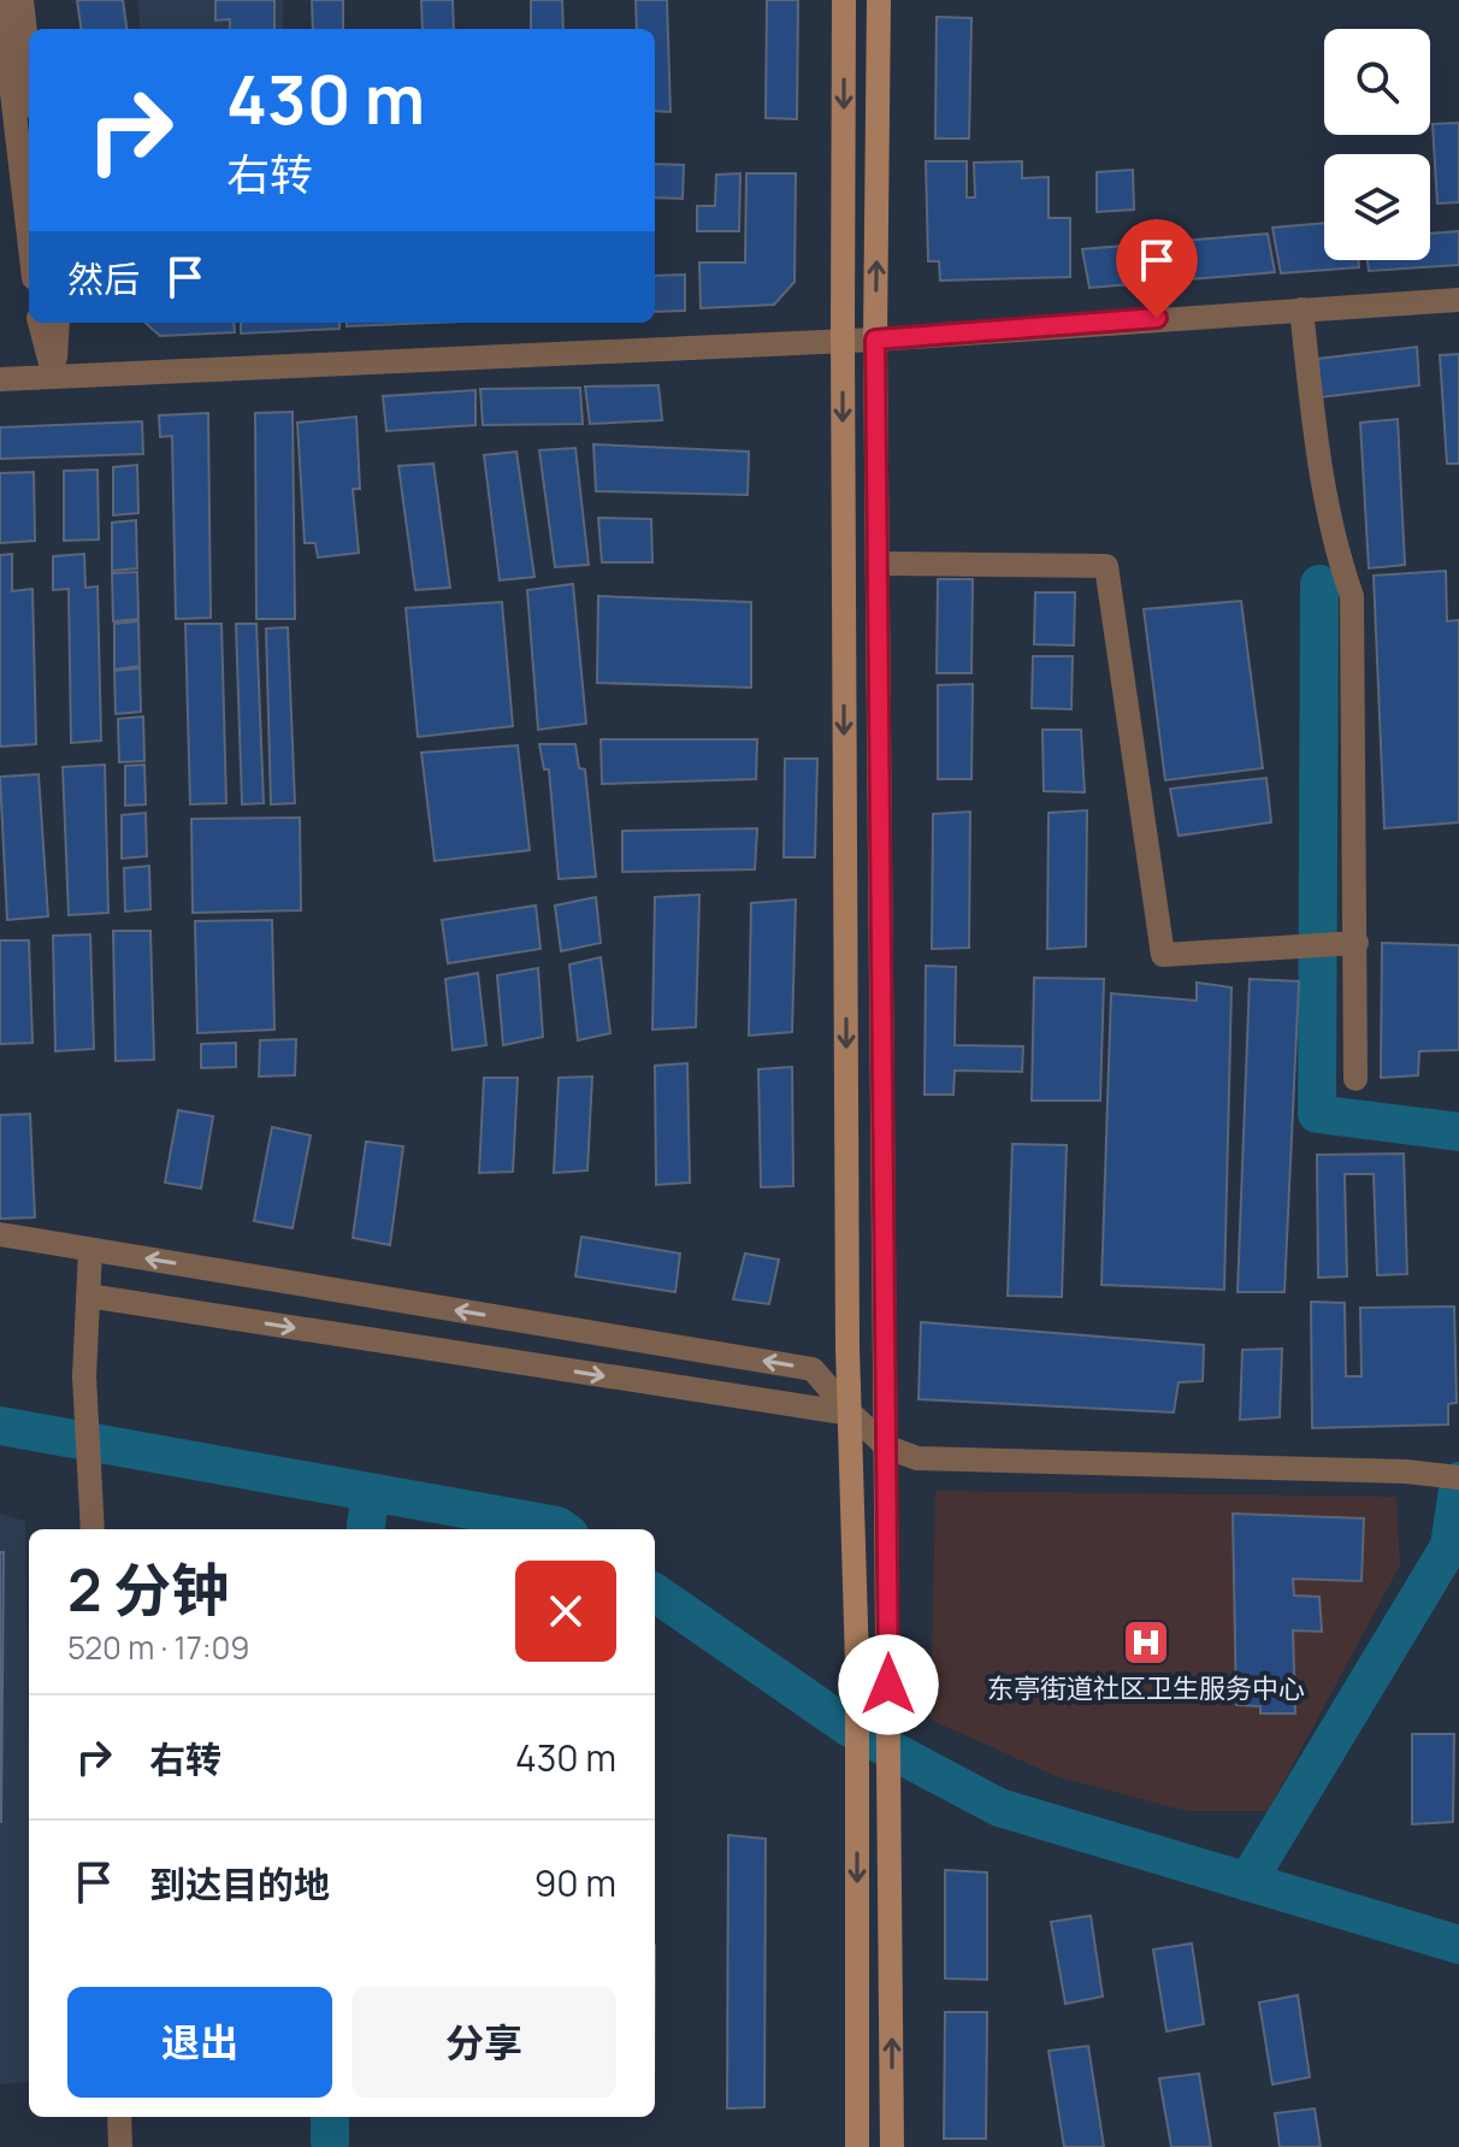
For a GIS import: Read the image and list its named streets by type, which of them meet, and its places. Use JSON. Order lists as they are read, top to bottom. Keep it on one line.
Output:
{"places":{"hospital":["东亭街道社区卫生服务中心"]},"page":{"turn":["430 m","右转"],"then":"然后","heading":["2 分钟","520 m · 17:09"],"list":[{"name":"右转","value":"430 m"},{"name":"到达目的地","value":"90 m"}],"buttons":["退出","分享"]}}
